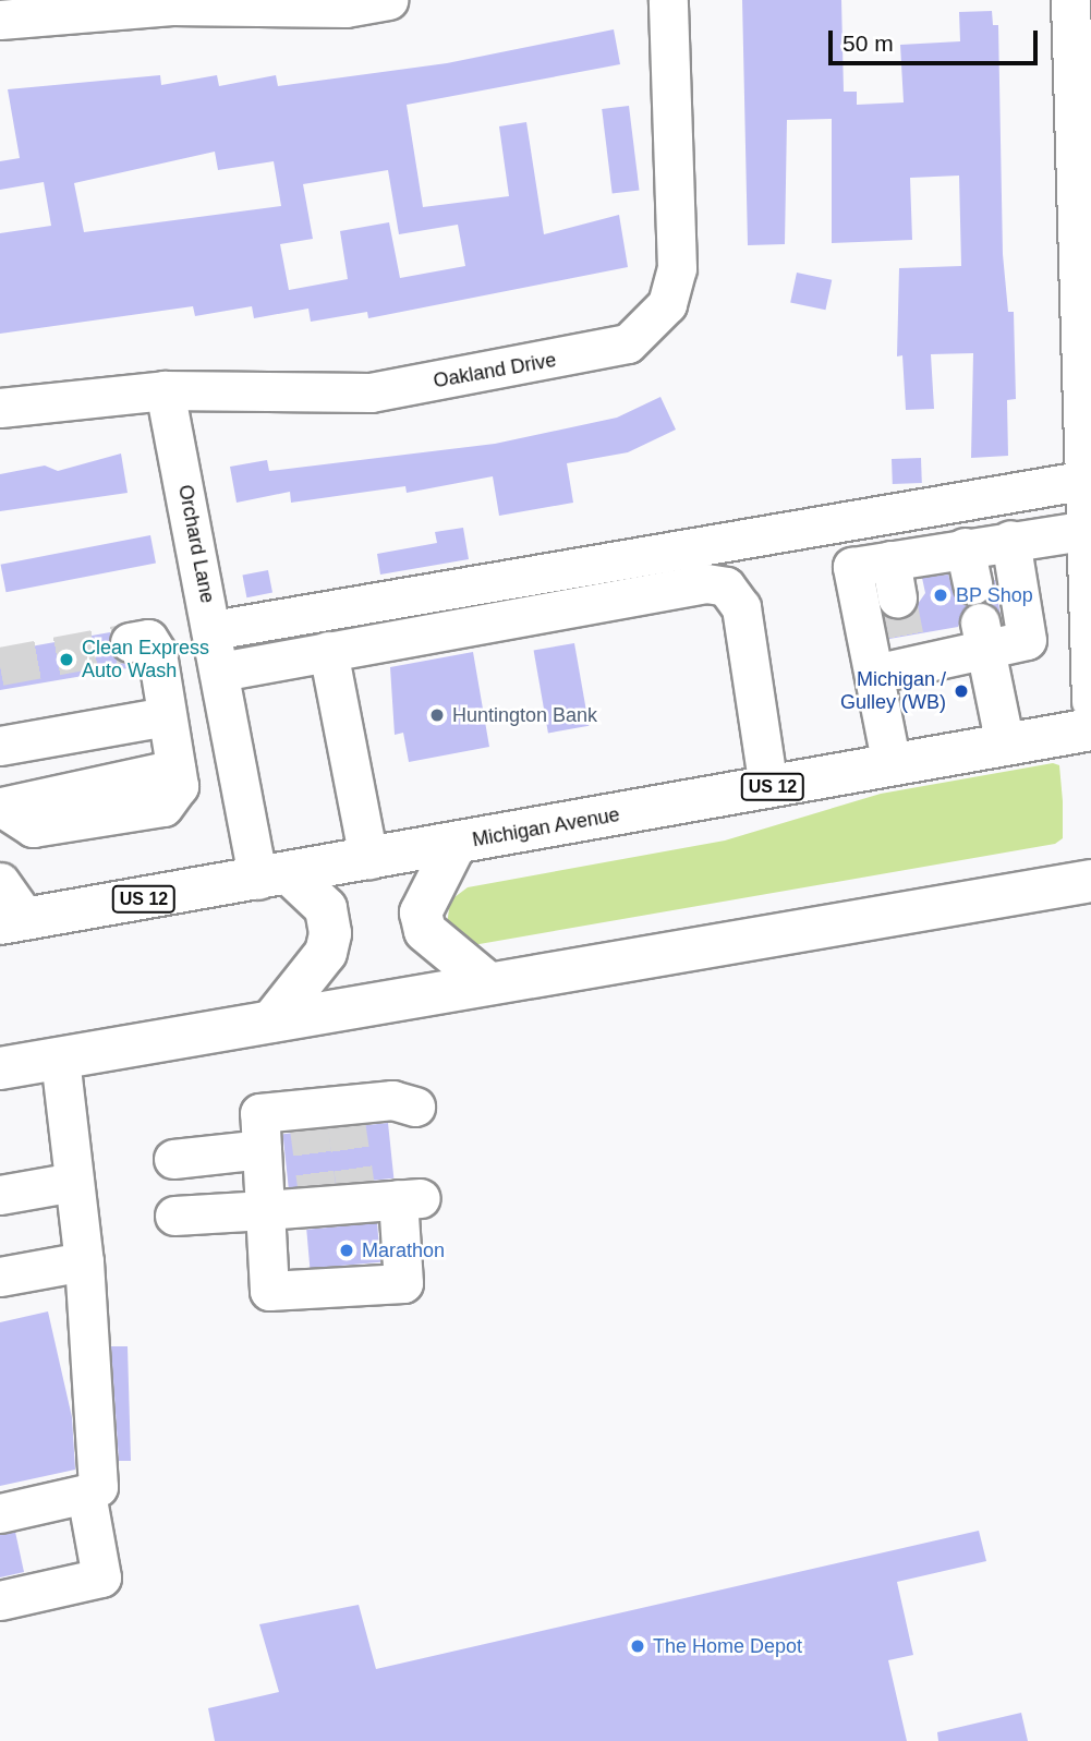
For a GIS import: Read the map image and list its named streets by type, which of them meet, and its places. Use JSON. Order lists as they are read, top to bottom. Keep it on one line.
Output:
{"streets":{"main road":["US 12","Michigan Avenue"],"street":["Oakland Drive","Orchard Lane"]},"crossings":[["Oakland Drive","Orchard Lane"],["Orchard Lane","Michigan Avenue"]],"places":["BP Shop","Clean Express Auto Wash","Michigan / Gulley (WB)","Huntington Bank","Marathon","The Home Depot"],"scale_bar":"50 m"}
